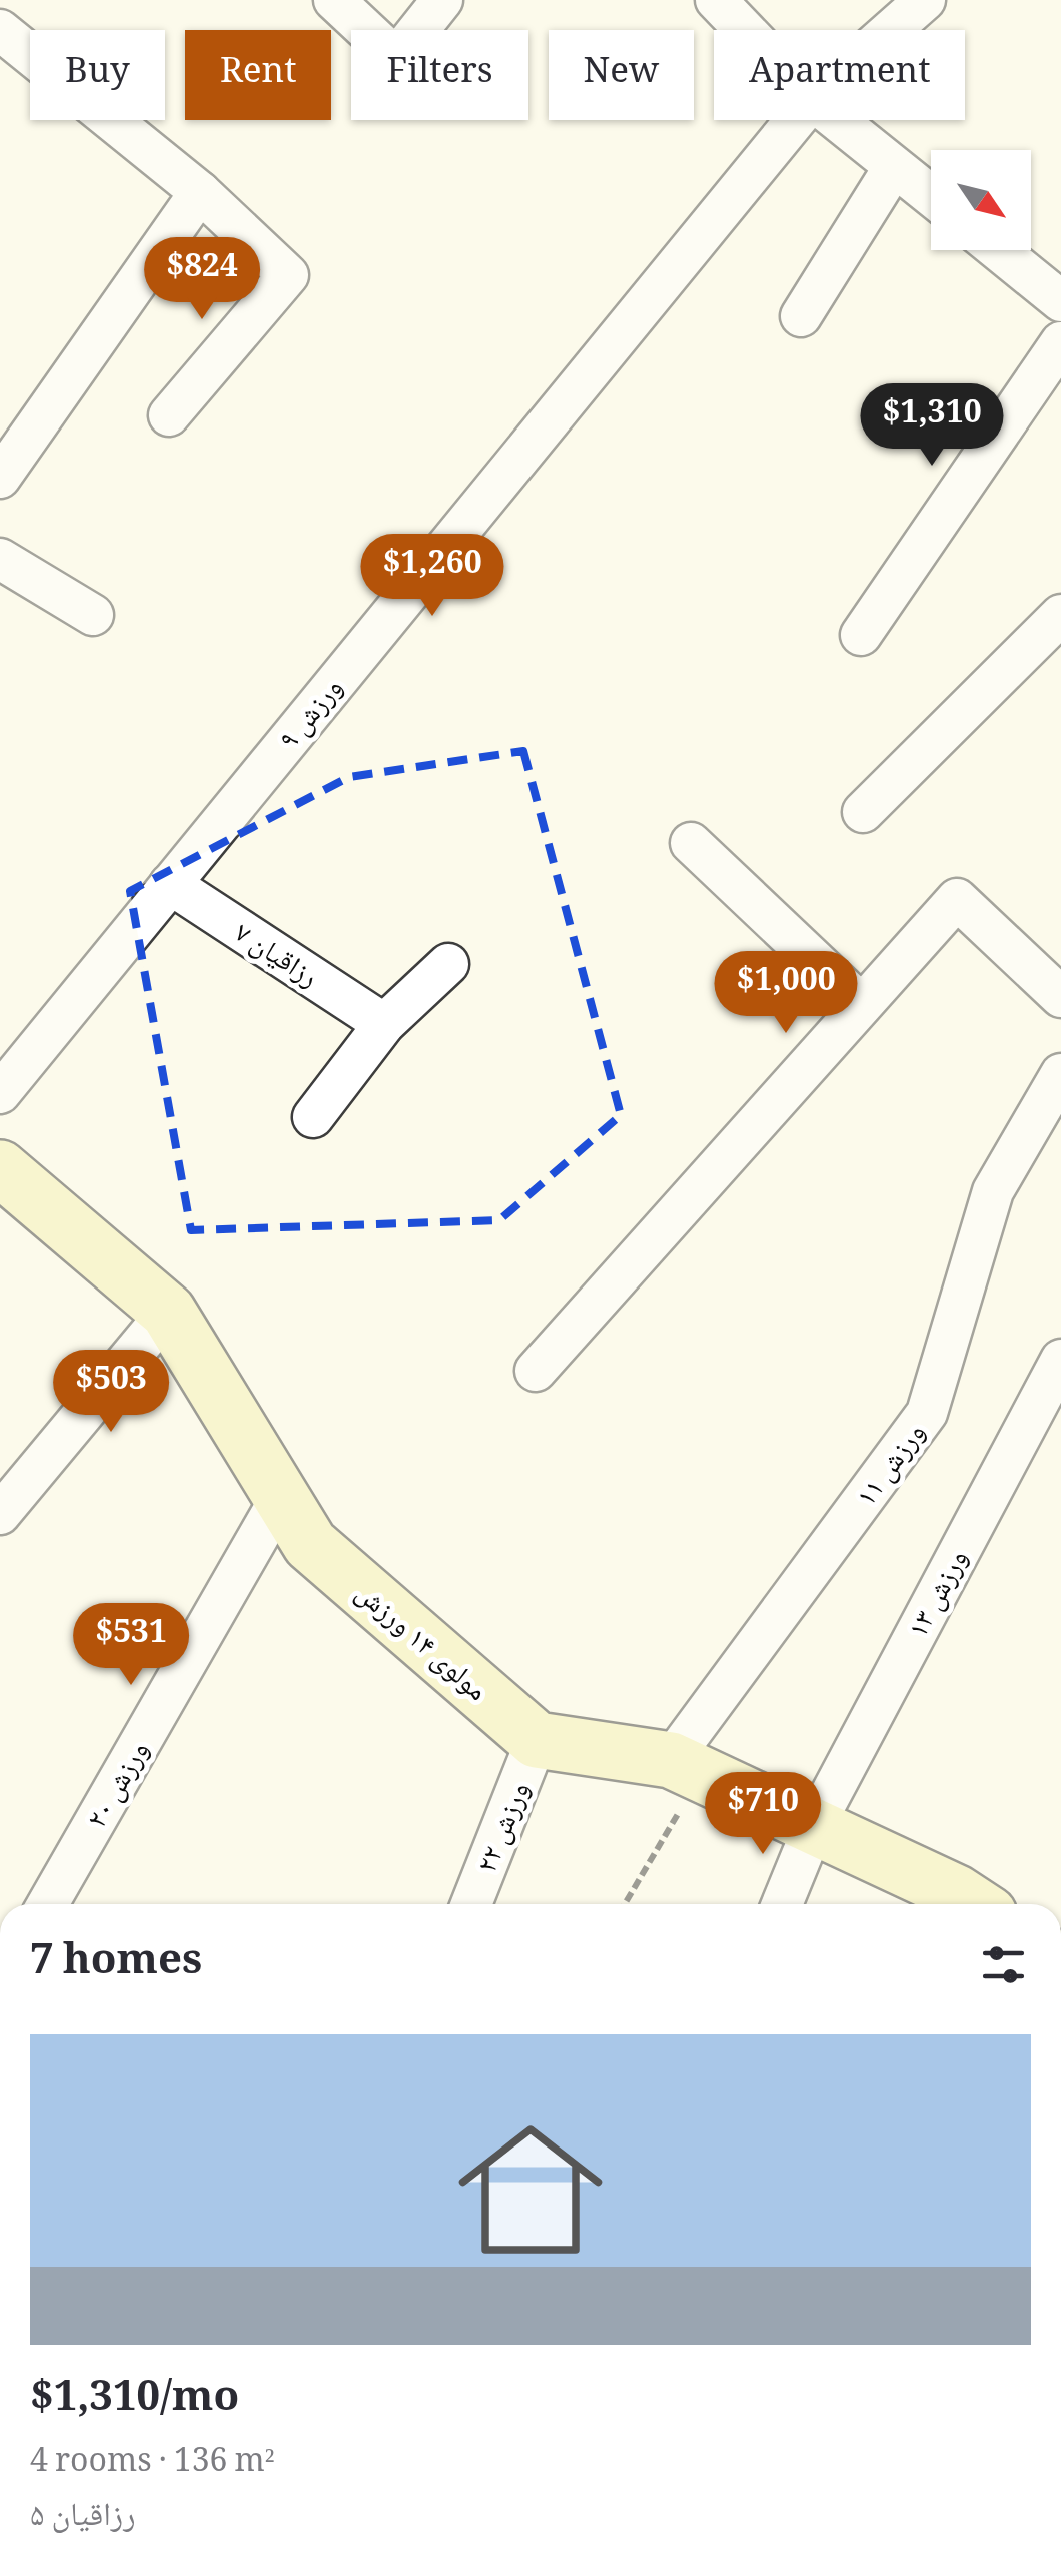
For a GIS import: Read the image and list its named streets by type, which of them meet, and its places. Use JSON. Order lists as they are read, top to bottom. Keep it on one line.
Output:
{"streets":{"street":["ورزش ۹","رزاقیان ۷","ورزش ۱۱","ورزش ۱۳","مولوی ۱۴ ورزش","ورزش ۲۰","ورزش ۲۲"]},"crossings":[["ورزش ۹","رزاقیان ۷"],["مولوی ۱۴ ورزش","ورزش ۲۰"],["مولوی ۱۴ ورزش","ورزش ۲۲"]],"north":"bottom right","page":{"chip":["Buy","Rent","Filters","New","Apartment"],"price":["$824","$1,310","$1,260","$1,000","$503","$531","$710"],"heading":"7 homes","list":[{"name":"$1,310/mo","note":"4 rooms · 136 m² · رزاقیان ۵"}]}}
